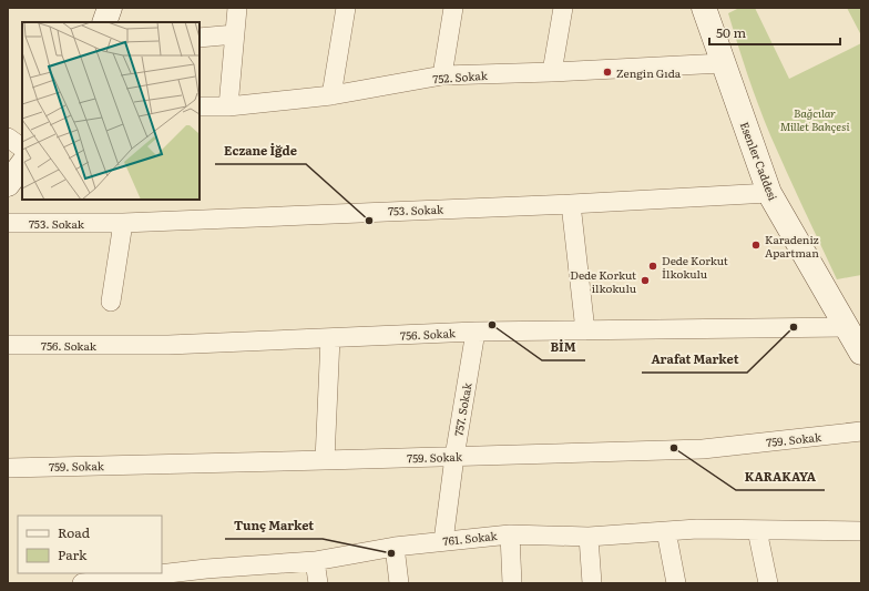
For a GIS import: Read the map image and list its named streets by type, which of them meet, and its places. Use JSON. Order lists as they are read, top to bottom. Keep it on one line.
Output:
{"streets":{"street":["752. Sokak","Esenler Caddesi","753. Sokak","756. Sokak","757. Sokak","759. Sokak","761. Sokak"]},"crossings":[["752. Sokak","Esenler Caddesi"],["Esenler Caddesi","753. Sokak"],["Esenler Caddesi","756. Sokak"],["756. Sokak","757. Sokak"],["757. Sokak","759. Sokak"],["757. Sokak","761. Sokak"]],"parks":["Bağcılar Millet Bahçesi"],"places":["Zengin Gıda","Eczane İğde","Karadeniz Apartman","Dede Korkut İlkokulu","Dede Korkut ilkokulu","BİM","Arafat Market","KARAKAYA","Tunç Market"],"legend":["Road","Park"],"scale_bar":"50 m"}
